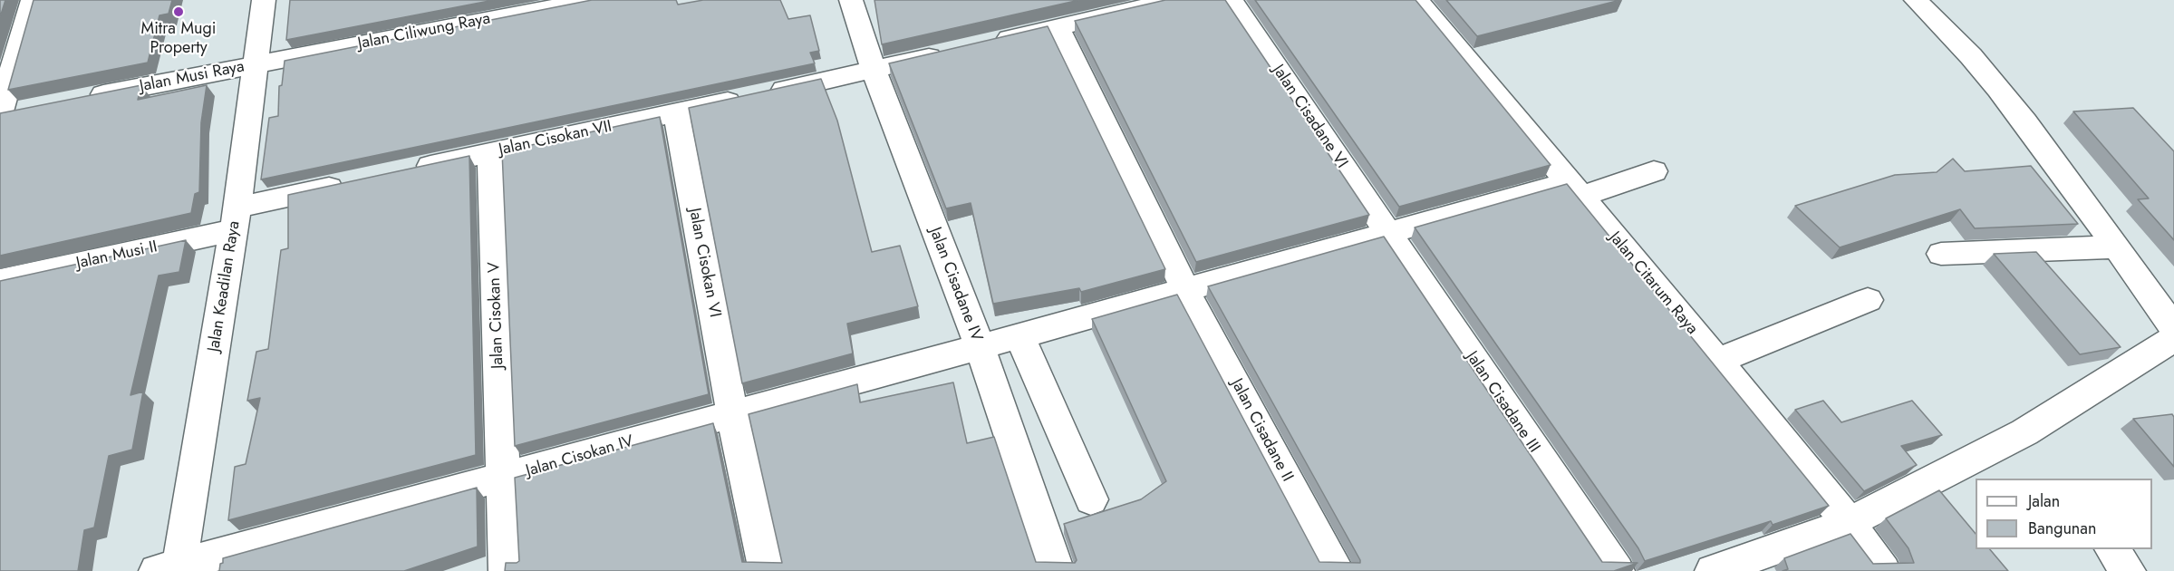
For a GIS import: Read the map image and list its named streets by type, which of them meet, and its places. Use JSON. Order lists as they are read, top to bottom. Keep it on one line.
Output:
{"streets":{"street":["Jalan Ciliwung Raya","Jalan Musi Raya","Jalan Cisadane VI","Jalan Cisokan VII","Jalan Musi II","Jalan Cisokan VI","Jalan Citarum Raya","Jalan Cisadane IV","Jalan Keadilan Raya","Jalan Cisokan V","Jalan Cisadane III","Jalan Cisadane II","Jalan Cisokan IV"]},"crossings":[["Jalan Ciliwung Raya","Jalan Musi Raya"],["Jalan Ciliwung Raya","Jalan Keadilan Raya"],["Jalan Musi Raya","Jalan Keadilan Raya"],["Jalan Cisadane VI","Jalan Cisadane III"],["Jalan Cisadane VI","Jalan Cisokan IV"],["Jalan Cisokan VII","Jalan Cisokan VI"],["Jalan Cisokan VII","Jalan Cisadane IV"],["Jalan Cisokan VII","Jalan Cisokan V"],["Jalan Musi II","Jalan Keadilan Raya"],["Jalan Cisokan VI","Jalan Cisokan IV"],["Jalan Citarum Raya","Jalan Cisokan IV"],["Jalan Cisadane IV","Jalan Cisokan IV"],["Jalan Keadilan Raya","Jalan Cisokan IV"],["Jalan Cisokan V","Jalan Cisokan IV"],["Jalan Cisadane III","Jalan Cisokan IV"],["Jalan Cisadane II","Jalan Cisokan IV"]],"places":["Mitra Mugi Property"],"legend":["Jalan","Bangunan"]}
